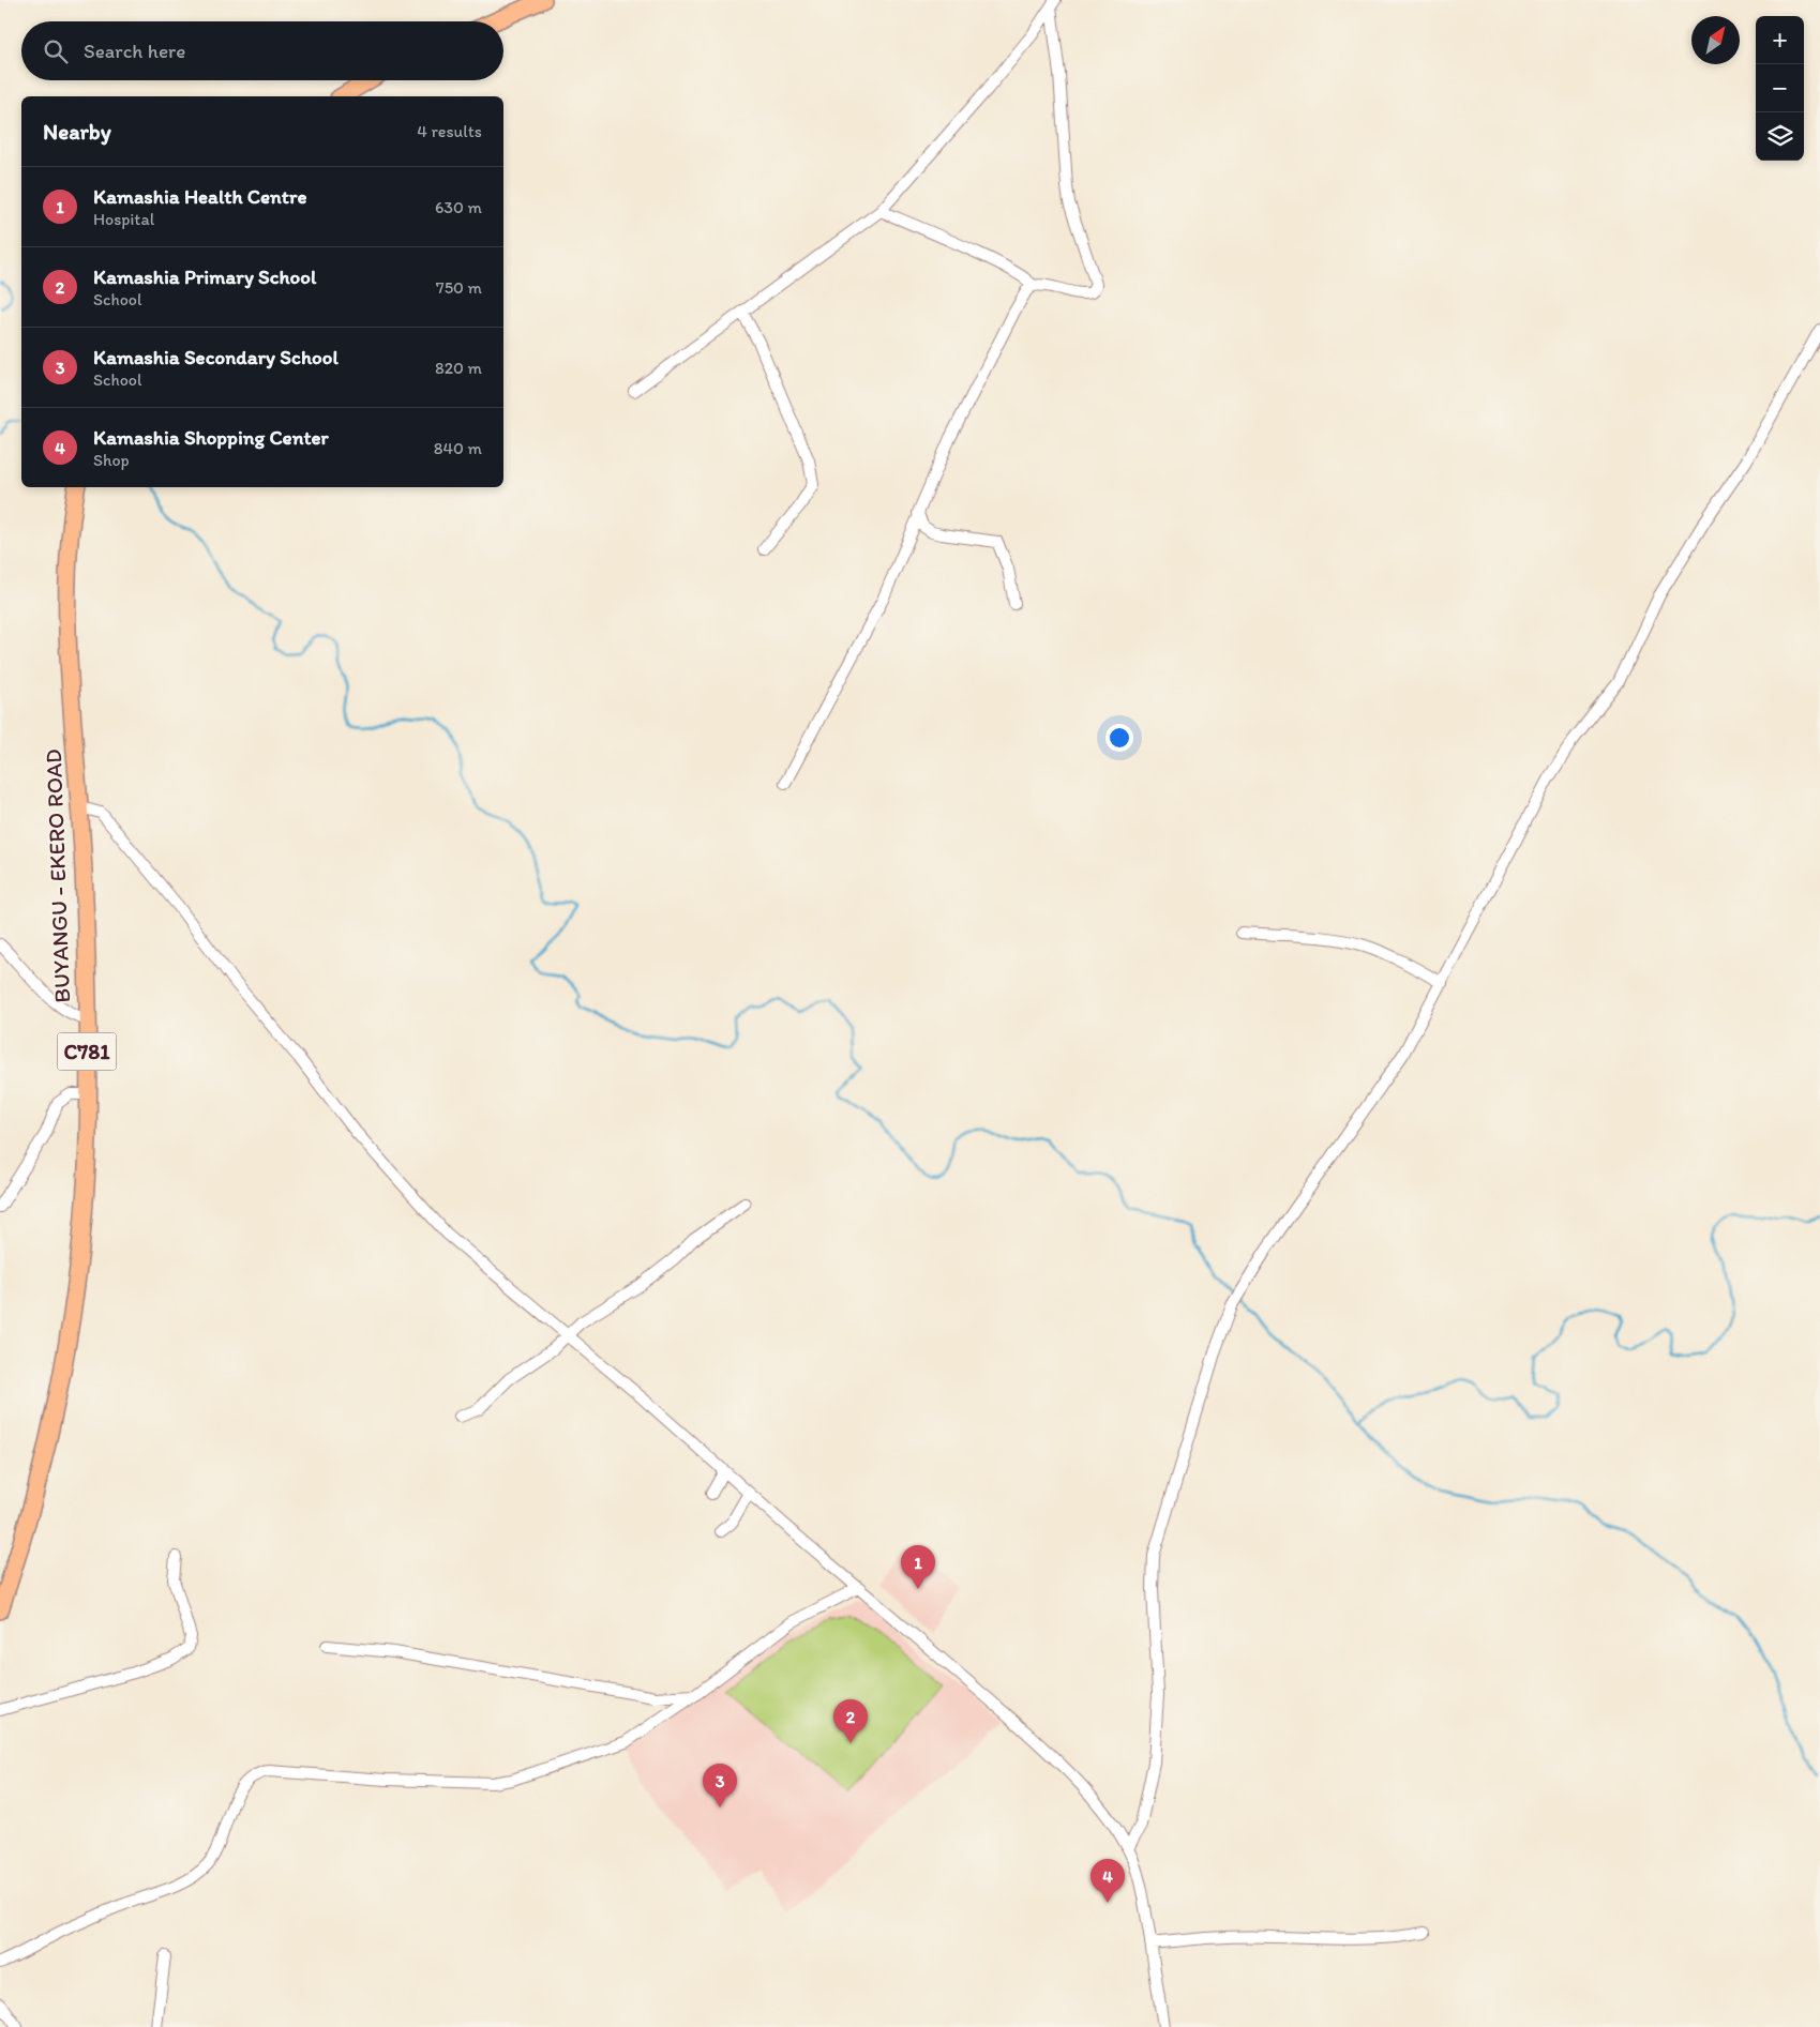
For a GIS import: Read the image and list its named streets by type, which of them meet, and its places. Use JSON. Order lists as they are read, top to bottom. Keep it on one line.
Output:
{"streets":{"main road":["BUYANGU - EKERO ROAD","C781"]},"north":"top right","page":{"map_buttons":["+","−"],"search":"Search here","heading":["Nearby","4 results"],"list":[{"mark":"1","name":"Kamashia Health Centre","note":"Hospital","value":"630 m"},{"mark":"2","name":"Kamashia Primary School","note":"School","value":"750 m"},{"mark":"3","name":"Kamashia Secondary School","note":"School","value":"820 m"},{"mark":"4","name":"Kamashia Shopping Center","note":"Shop","value":"840 m"}],"pins":["1","2","3","4"]}}
